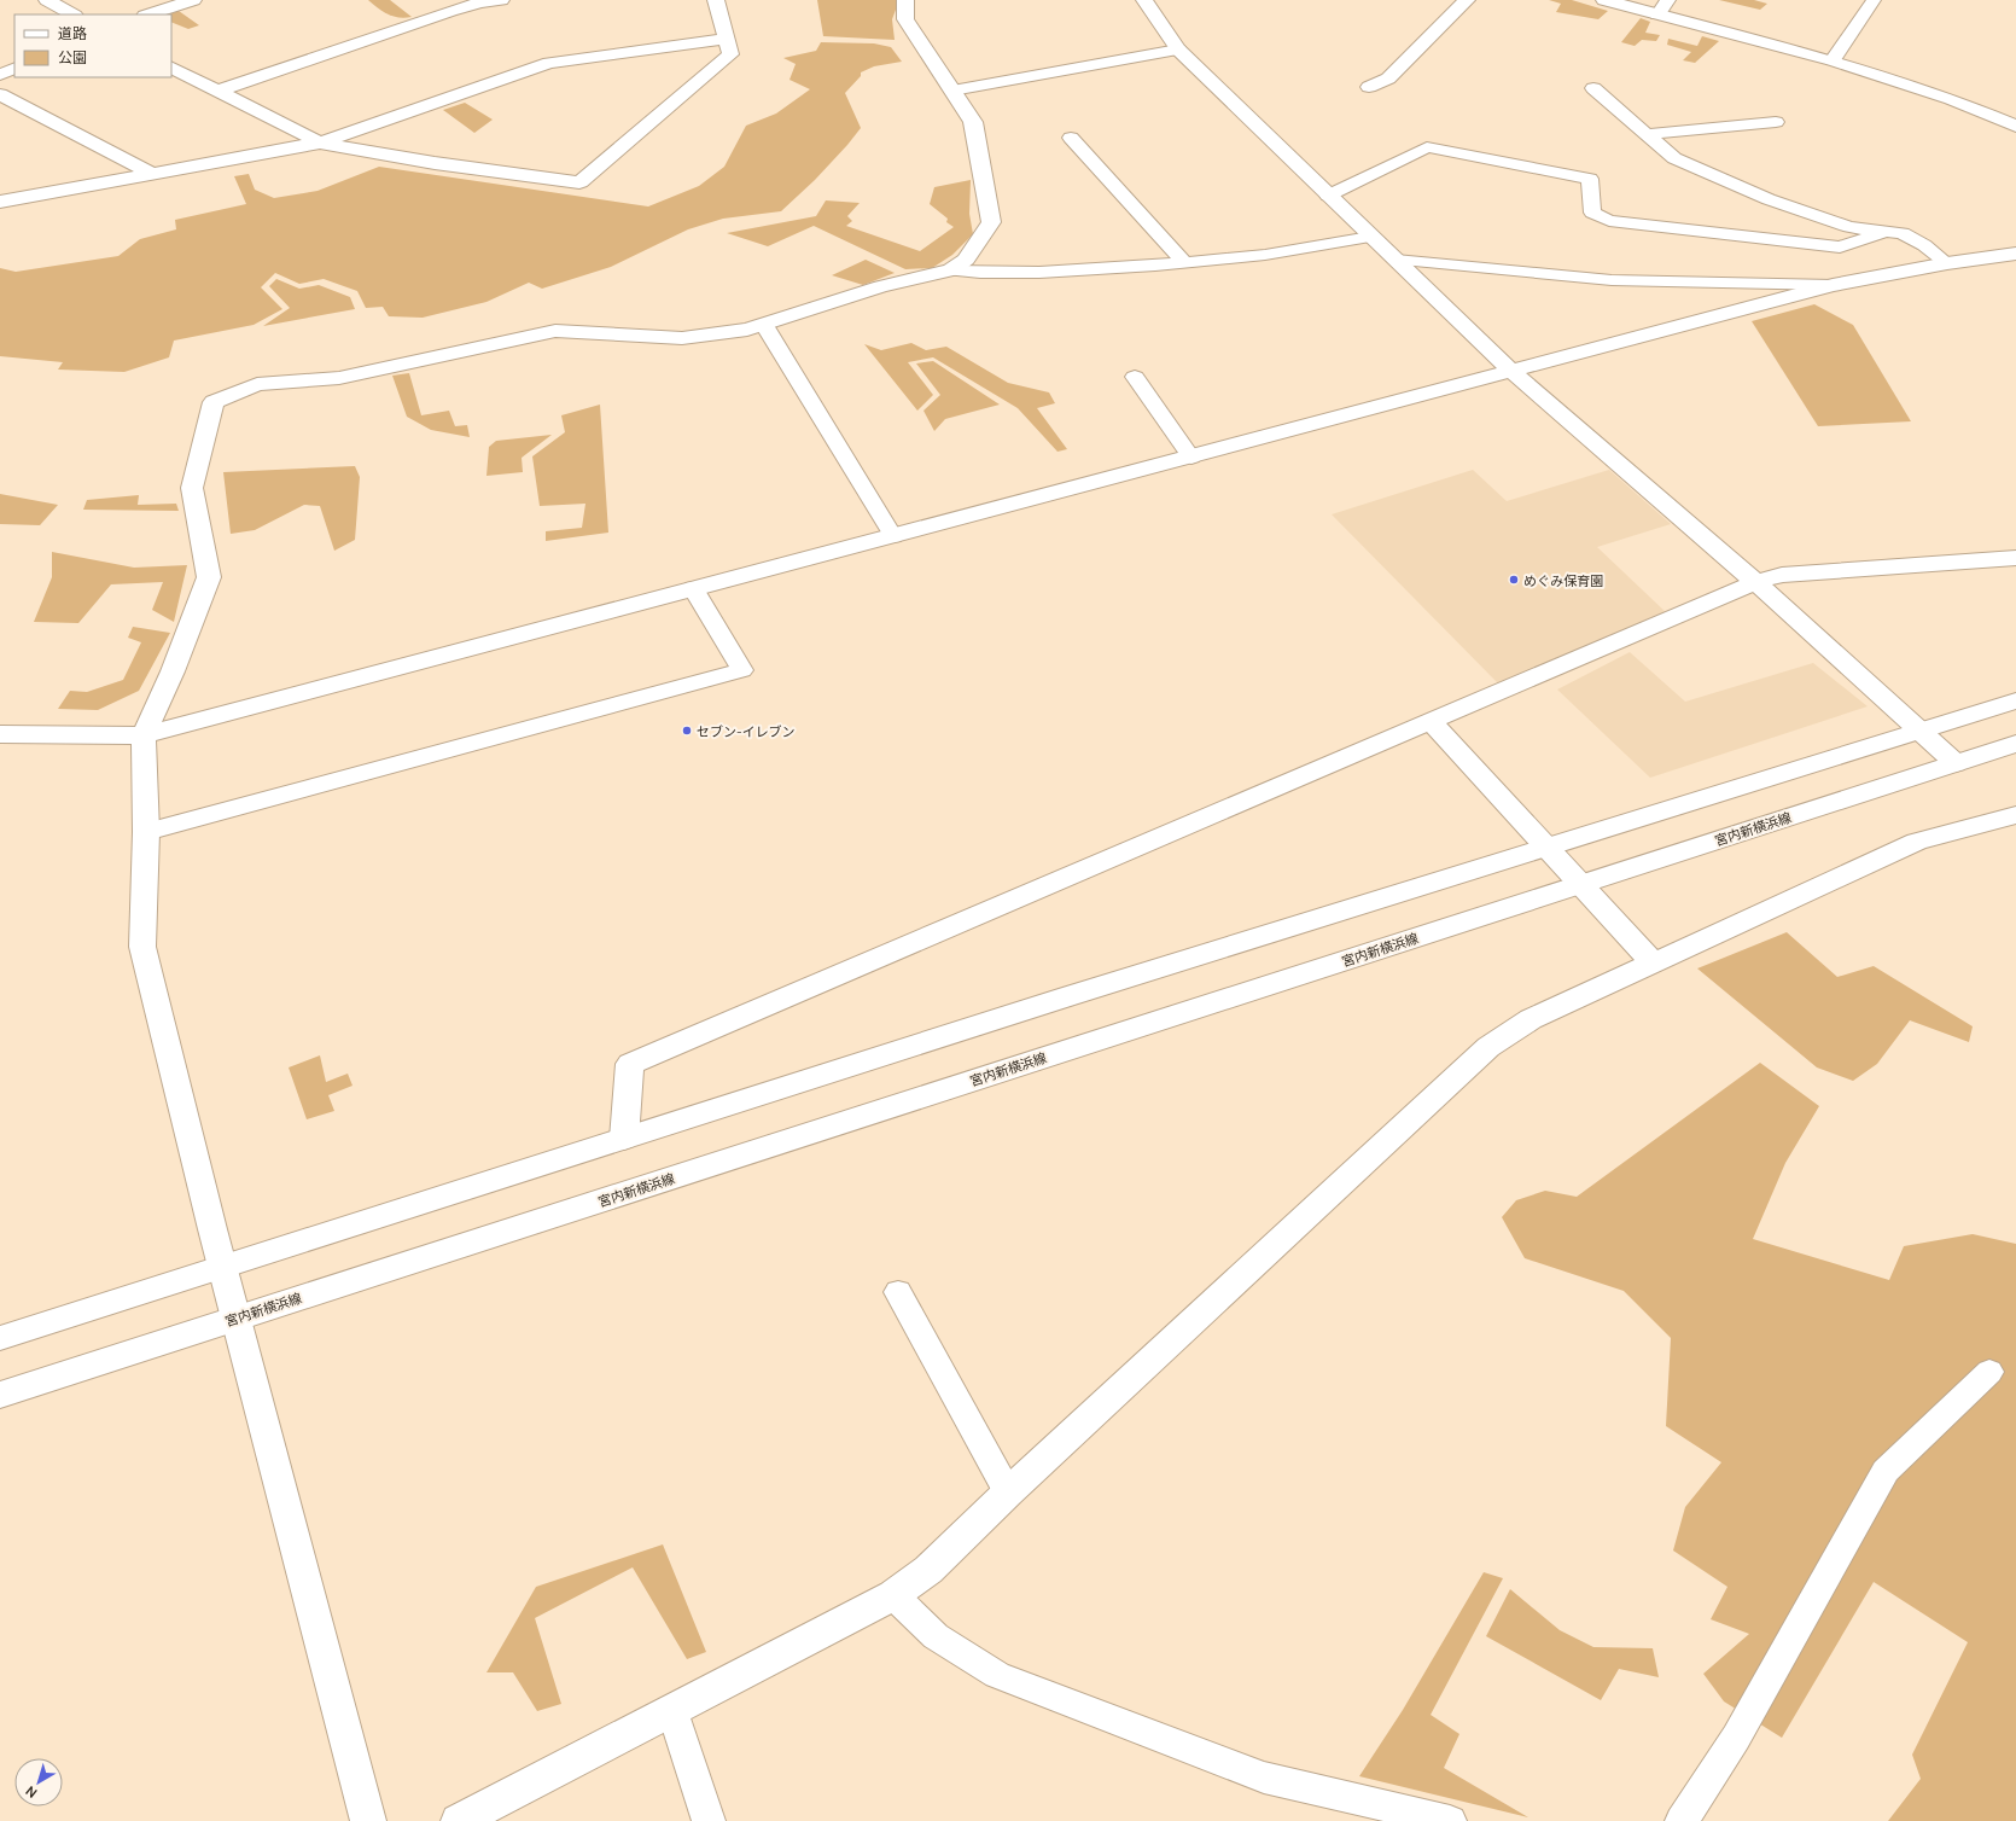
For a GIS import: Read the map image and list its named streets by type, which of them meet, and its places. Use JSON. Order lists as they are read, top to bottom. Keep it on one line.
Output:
{"streets":{"street":["宮内新横浜線"]},"places":["めぐみ保育園","セブン-イレブン"],"legend":["道路","公園"],"north":"bottom left"}
